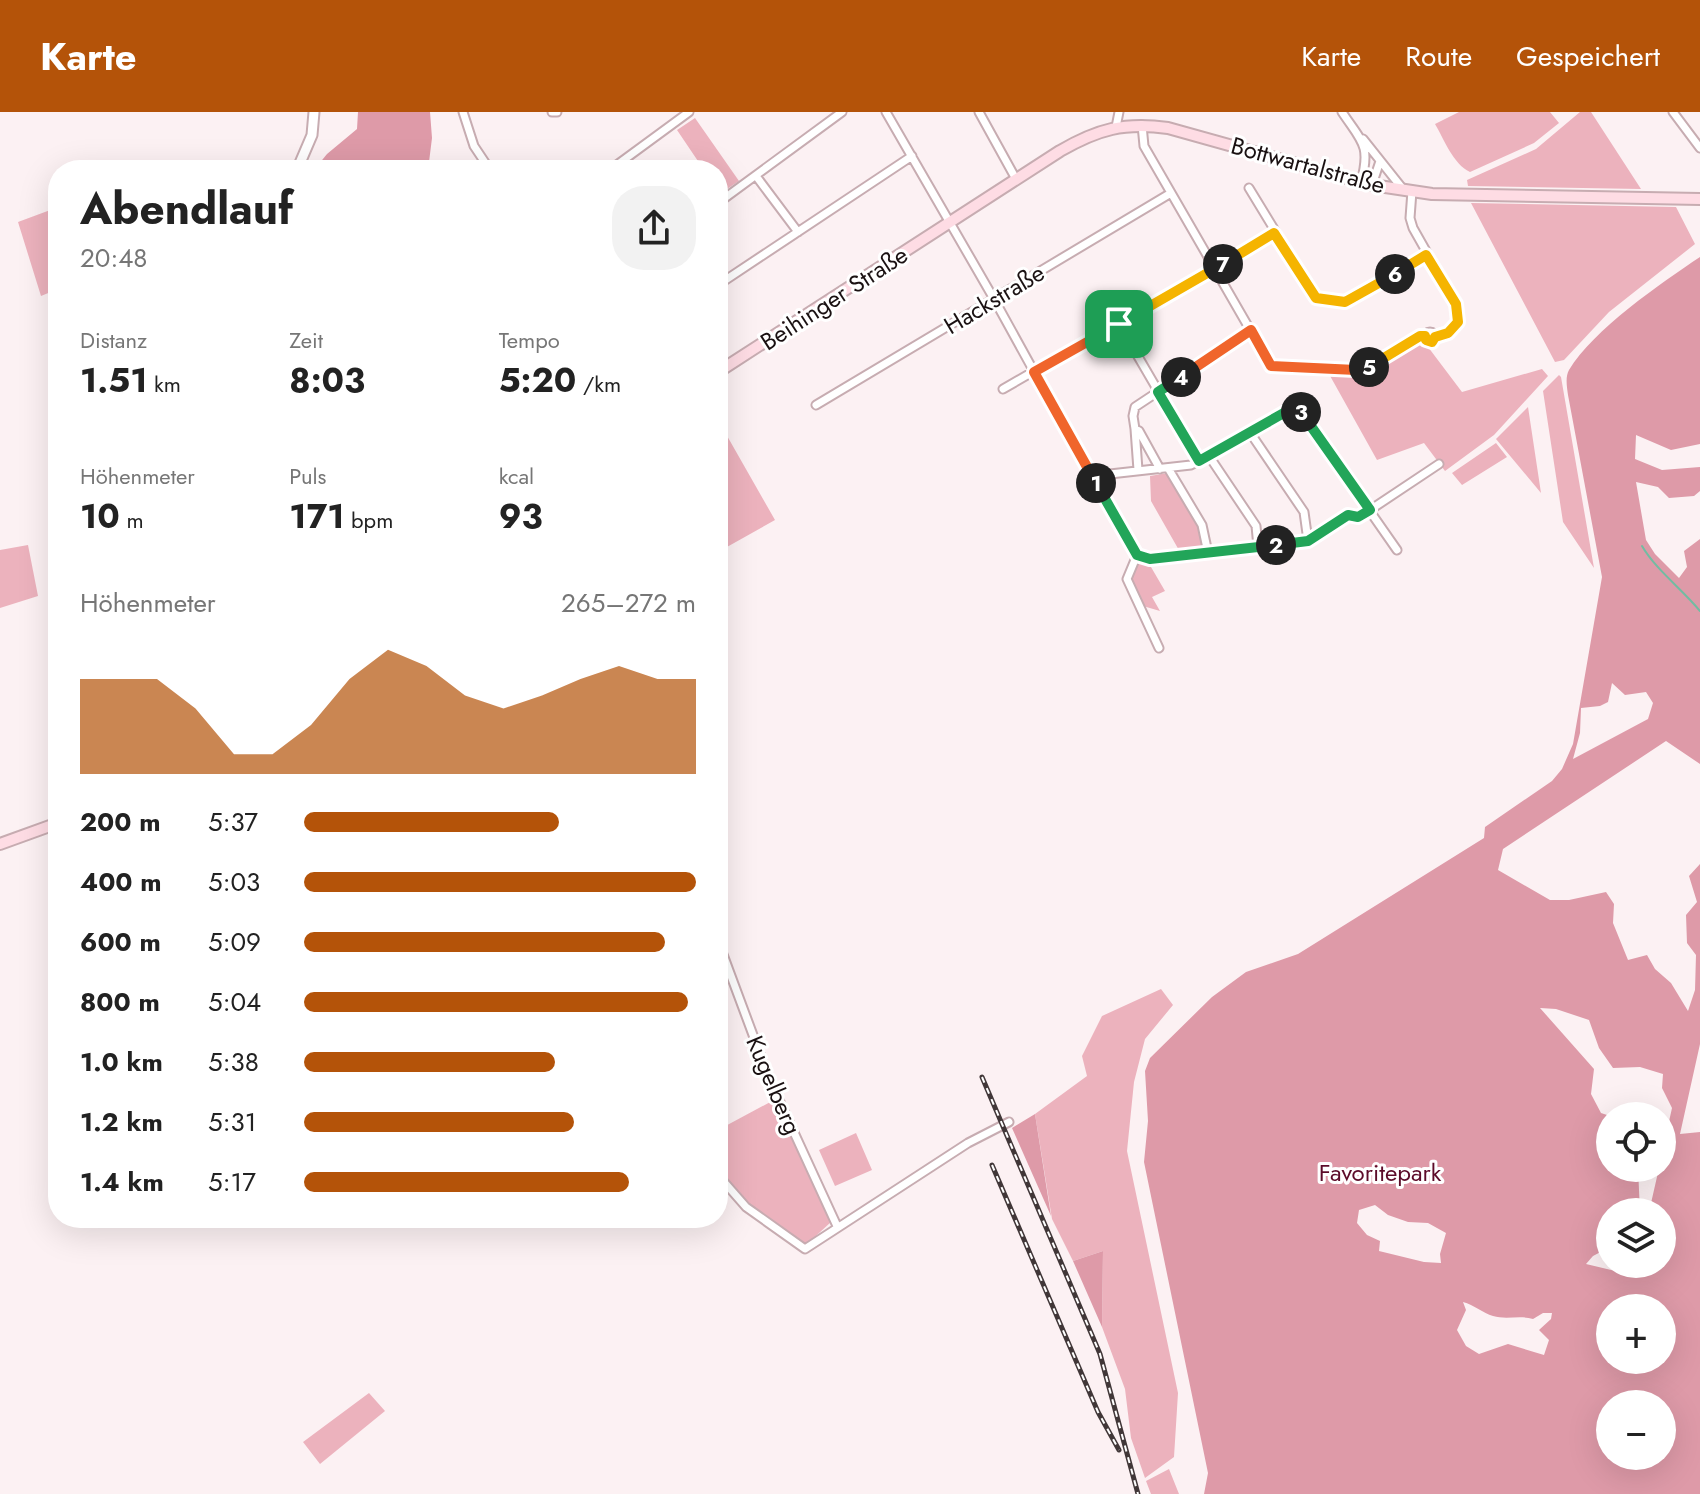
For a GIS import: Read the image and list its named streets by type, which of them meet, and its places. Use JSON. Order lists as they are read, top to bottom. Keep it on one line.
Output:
{"streets":{"main road":["Bottwartalstraße","Beihinger Straße"],"street":["Hackstraße","Kugelberg"]},"crossings":[["Bottwartalstraße","Beihinger Straße"]],"parks":["Favoritepark"],"page":{"header":"Karte","nav":["Karte","Route","Gespeichert"],"heading":["Abendlauf","20:48"],"pins":["7","6","5","4","3","1","2"],"stats":[["Distanz","1.51 km"],["Zeit","8:03"],["Tempo","5:20 /km"],["Höhenmeter","10 m"],["Puls","171 bpm"],["kcal","93"]],"chart":["Höhenmeter","265–272 m"],"list":[{"name":"200 m","note":"5:37"},{"name":"400 m","note":"5:03"},{"name":"600 m","note":"5:09"},{"name":"800 m","note":"5:04"},{"name":"1.0 km","note":"5:38"},{"name":"1.2 km","note":"5:31"},{"name":"1.4 km","note":"5:17"}],"map_buttons":["+","−"]}}
